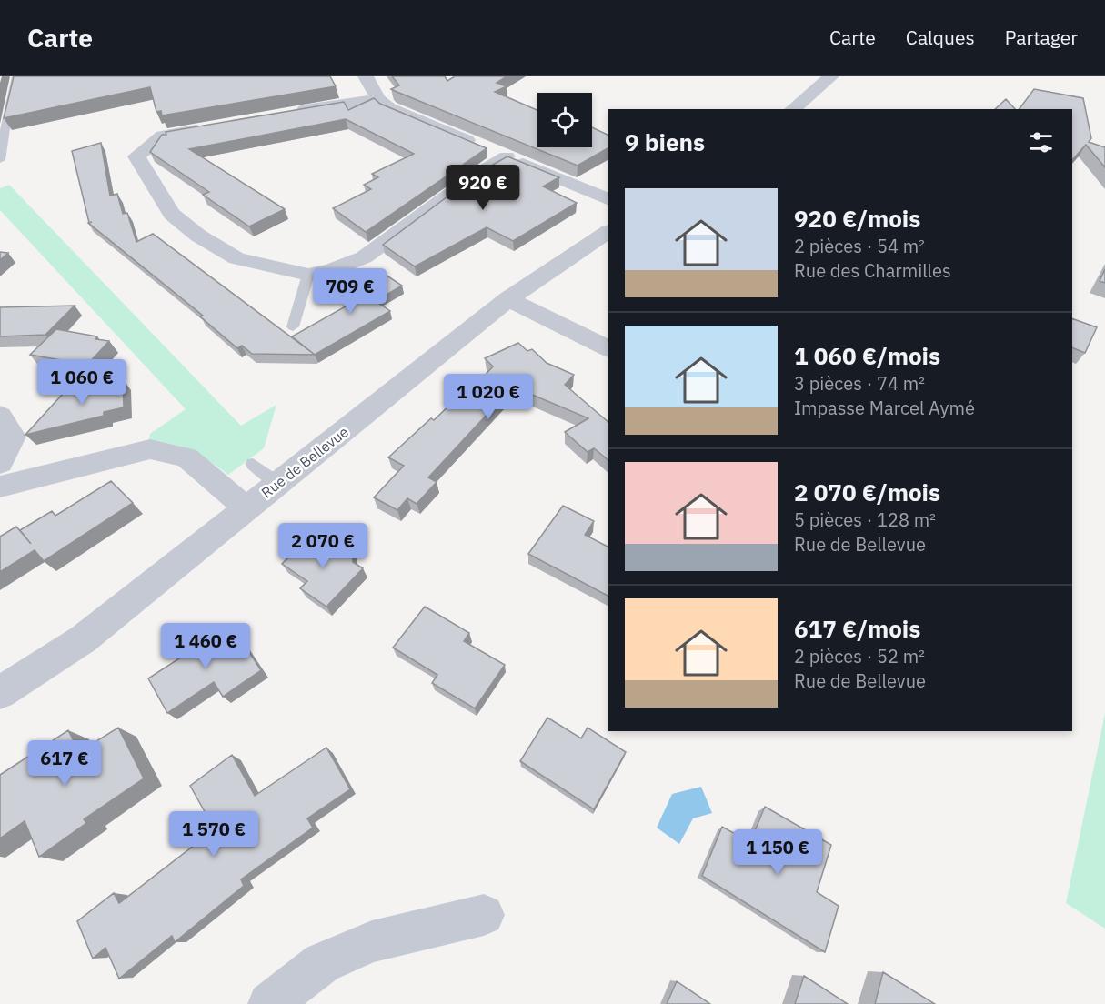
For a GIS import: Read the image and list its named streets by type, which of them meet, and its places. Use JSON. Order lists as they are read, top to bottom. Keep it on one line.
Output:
{"streets":{"street":["Rue de Bellevue"]},"page":{"header":"Carte","nav":["Carte","Calques","Partager"],"heading":"9 biens","price":["920 €","709 €","1 060 €","1 020 €","2 070 €","1 460 €","617 €","1 570 €","1 150 €"],"list":[{"name":"920 €/mois","note":"2 pièces · 54 m² · Rue des Charmilles"},{"name":"1 060 €/mois","note":"3 pièces · 74 m² · Impasse Marcel Aymé"},{"name":"2 070 €/mois","note":"5 pièces · 128 m² · Rue de Bellevue"},{"name":"617 €/mois","note":"2 pièces · 52 m² · Rue de Bellevue"}]}}
